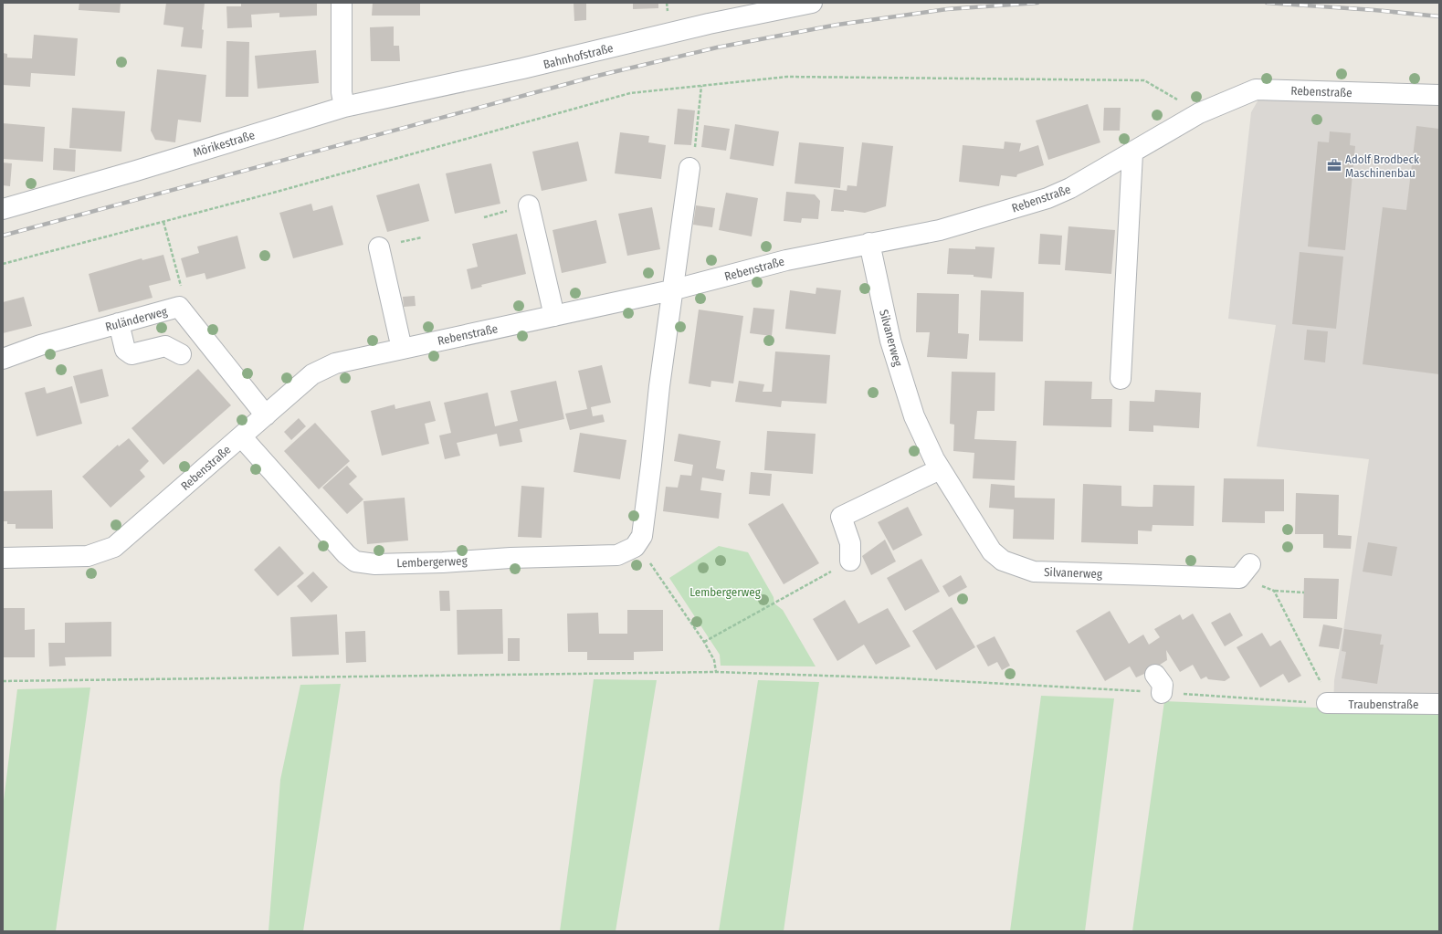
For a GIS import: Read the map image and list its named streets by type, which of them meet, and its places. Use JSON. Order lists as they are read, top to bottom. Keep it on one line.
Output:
{"streets":{"street":["Bahnhofstraße","Rebenstraße","Mörikestraße","Ruländerweg","Silvanerweg","Lembergerweg","Traubenstraße"]},"crossings":[["Bahnhofstraße","Mörikestraße"],["Rebenstraße","Ruländerweg"],["Rebenstraße","Silvanerweg"],["Rebenstraße","Lembergerweg"]],"parks":["Lembergerweg"],"places":{"office":["Adolf Brodbeck Maschinenbau"]}}
